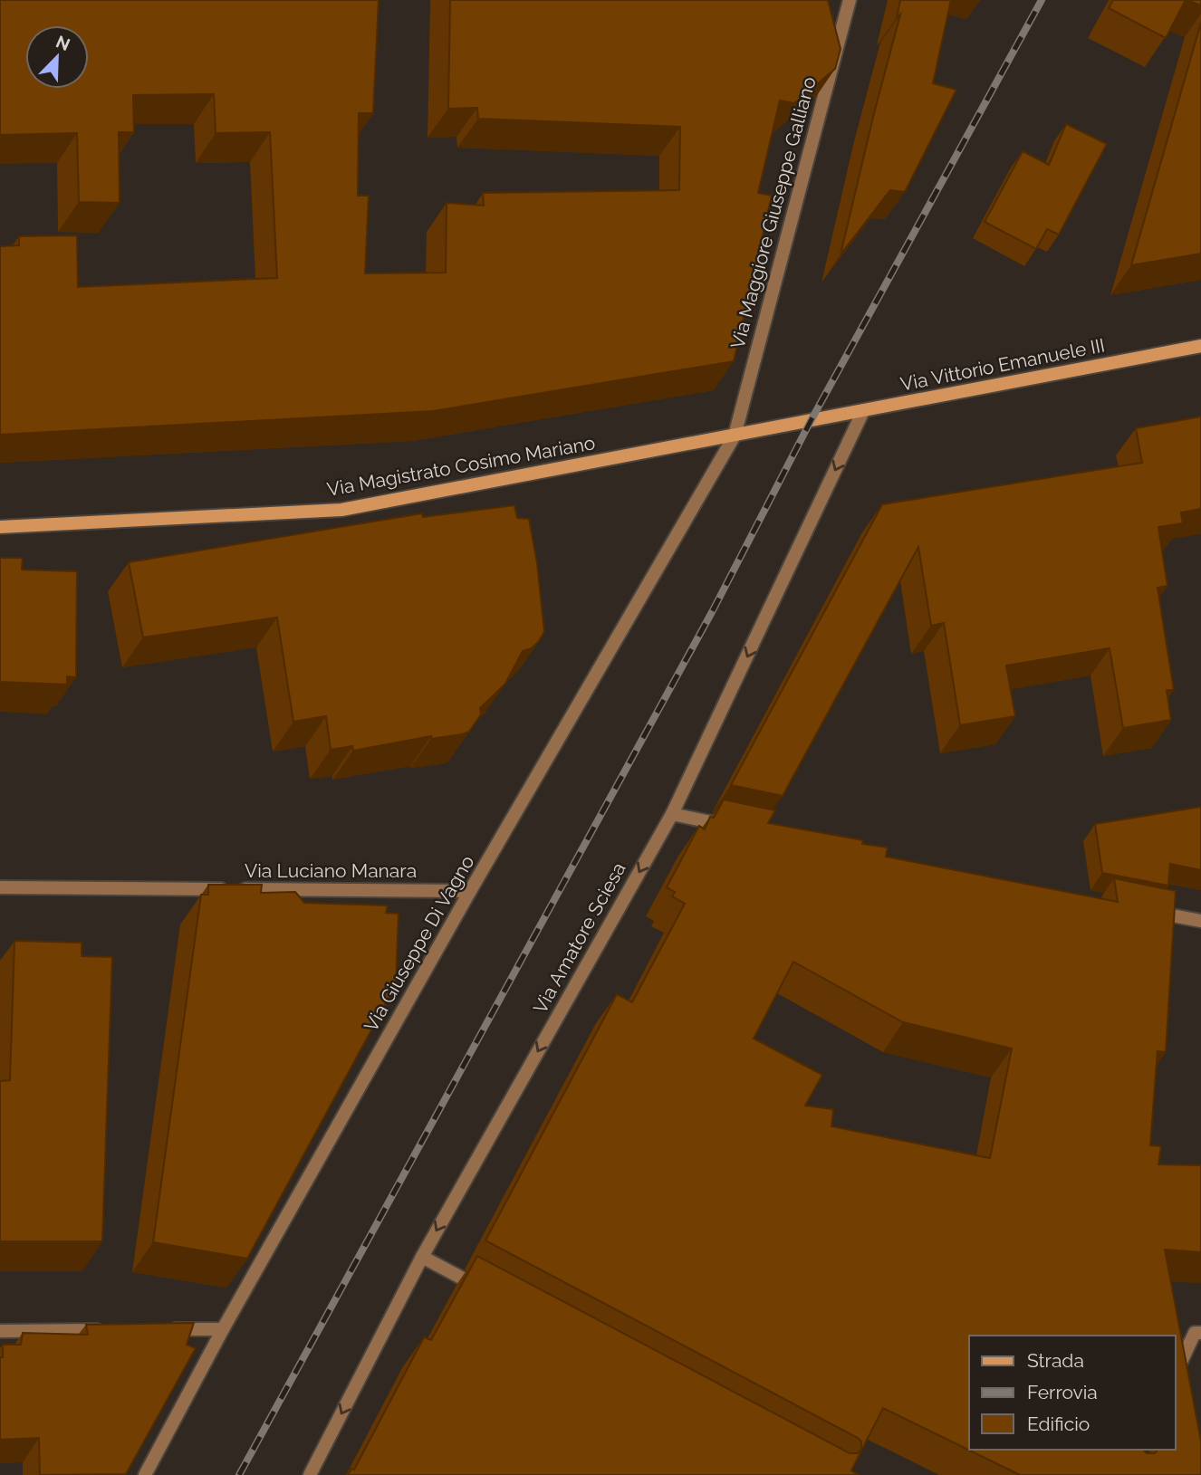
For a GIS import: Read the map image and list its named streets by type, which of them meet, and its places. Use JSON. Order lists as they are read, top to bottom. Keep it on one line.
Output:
{"streets":{"street":["Via Maggiore Giuseppe Galliano","Via Vittorio Emanuele III","Via Magistrato Cosimo Mariano","Via Luciano Manara","Via Amatore Sciesa","Via Giuseppe Di Vagno"]},"crossings":[["Via Maggiore Giuseppe Galliano","Via Magistrato Cosimo Mariano"],["Via Maggiore Giuseppe Galliano","Via Giuseppe Di Vagno"],["Via Vittorio Emanuele III","Via Magistrato Cosimo Mariano"],["Via Vittorio Emanuele III","Via Amatore Sciesa"],["Via Magistrato Cosimo Mariano","Via Giuseppe Di Vagno"],["Via Luciano Manara","Via Giuseppe Di Vagno"]],"one_way":["Via Amatore Sciesa"],"legend":["Strada","Ferrovia","Edificio"],"north":"top right"}
